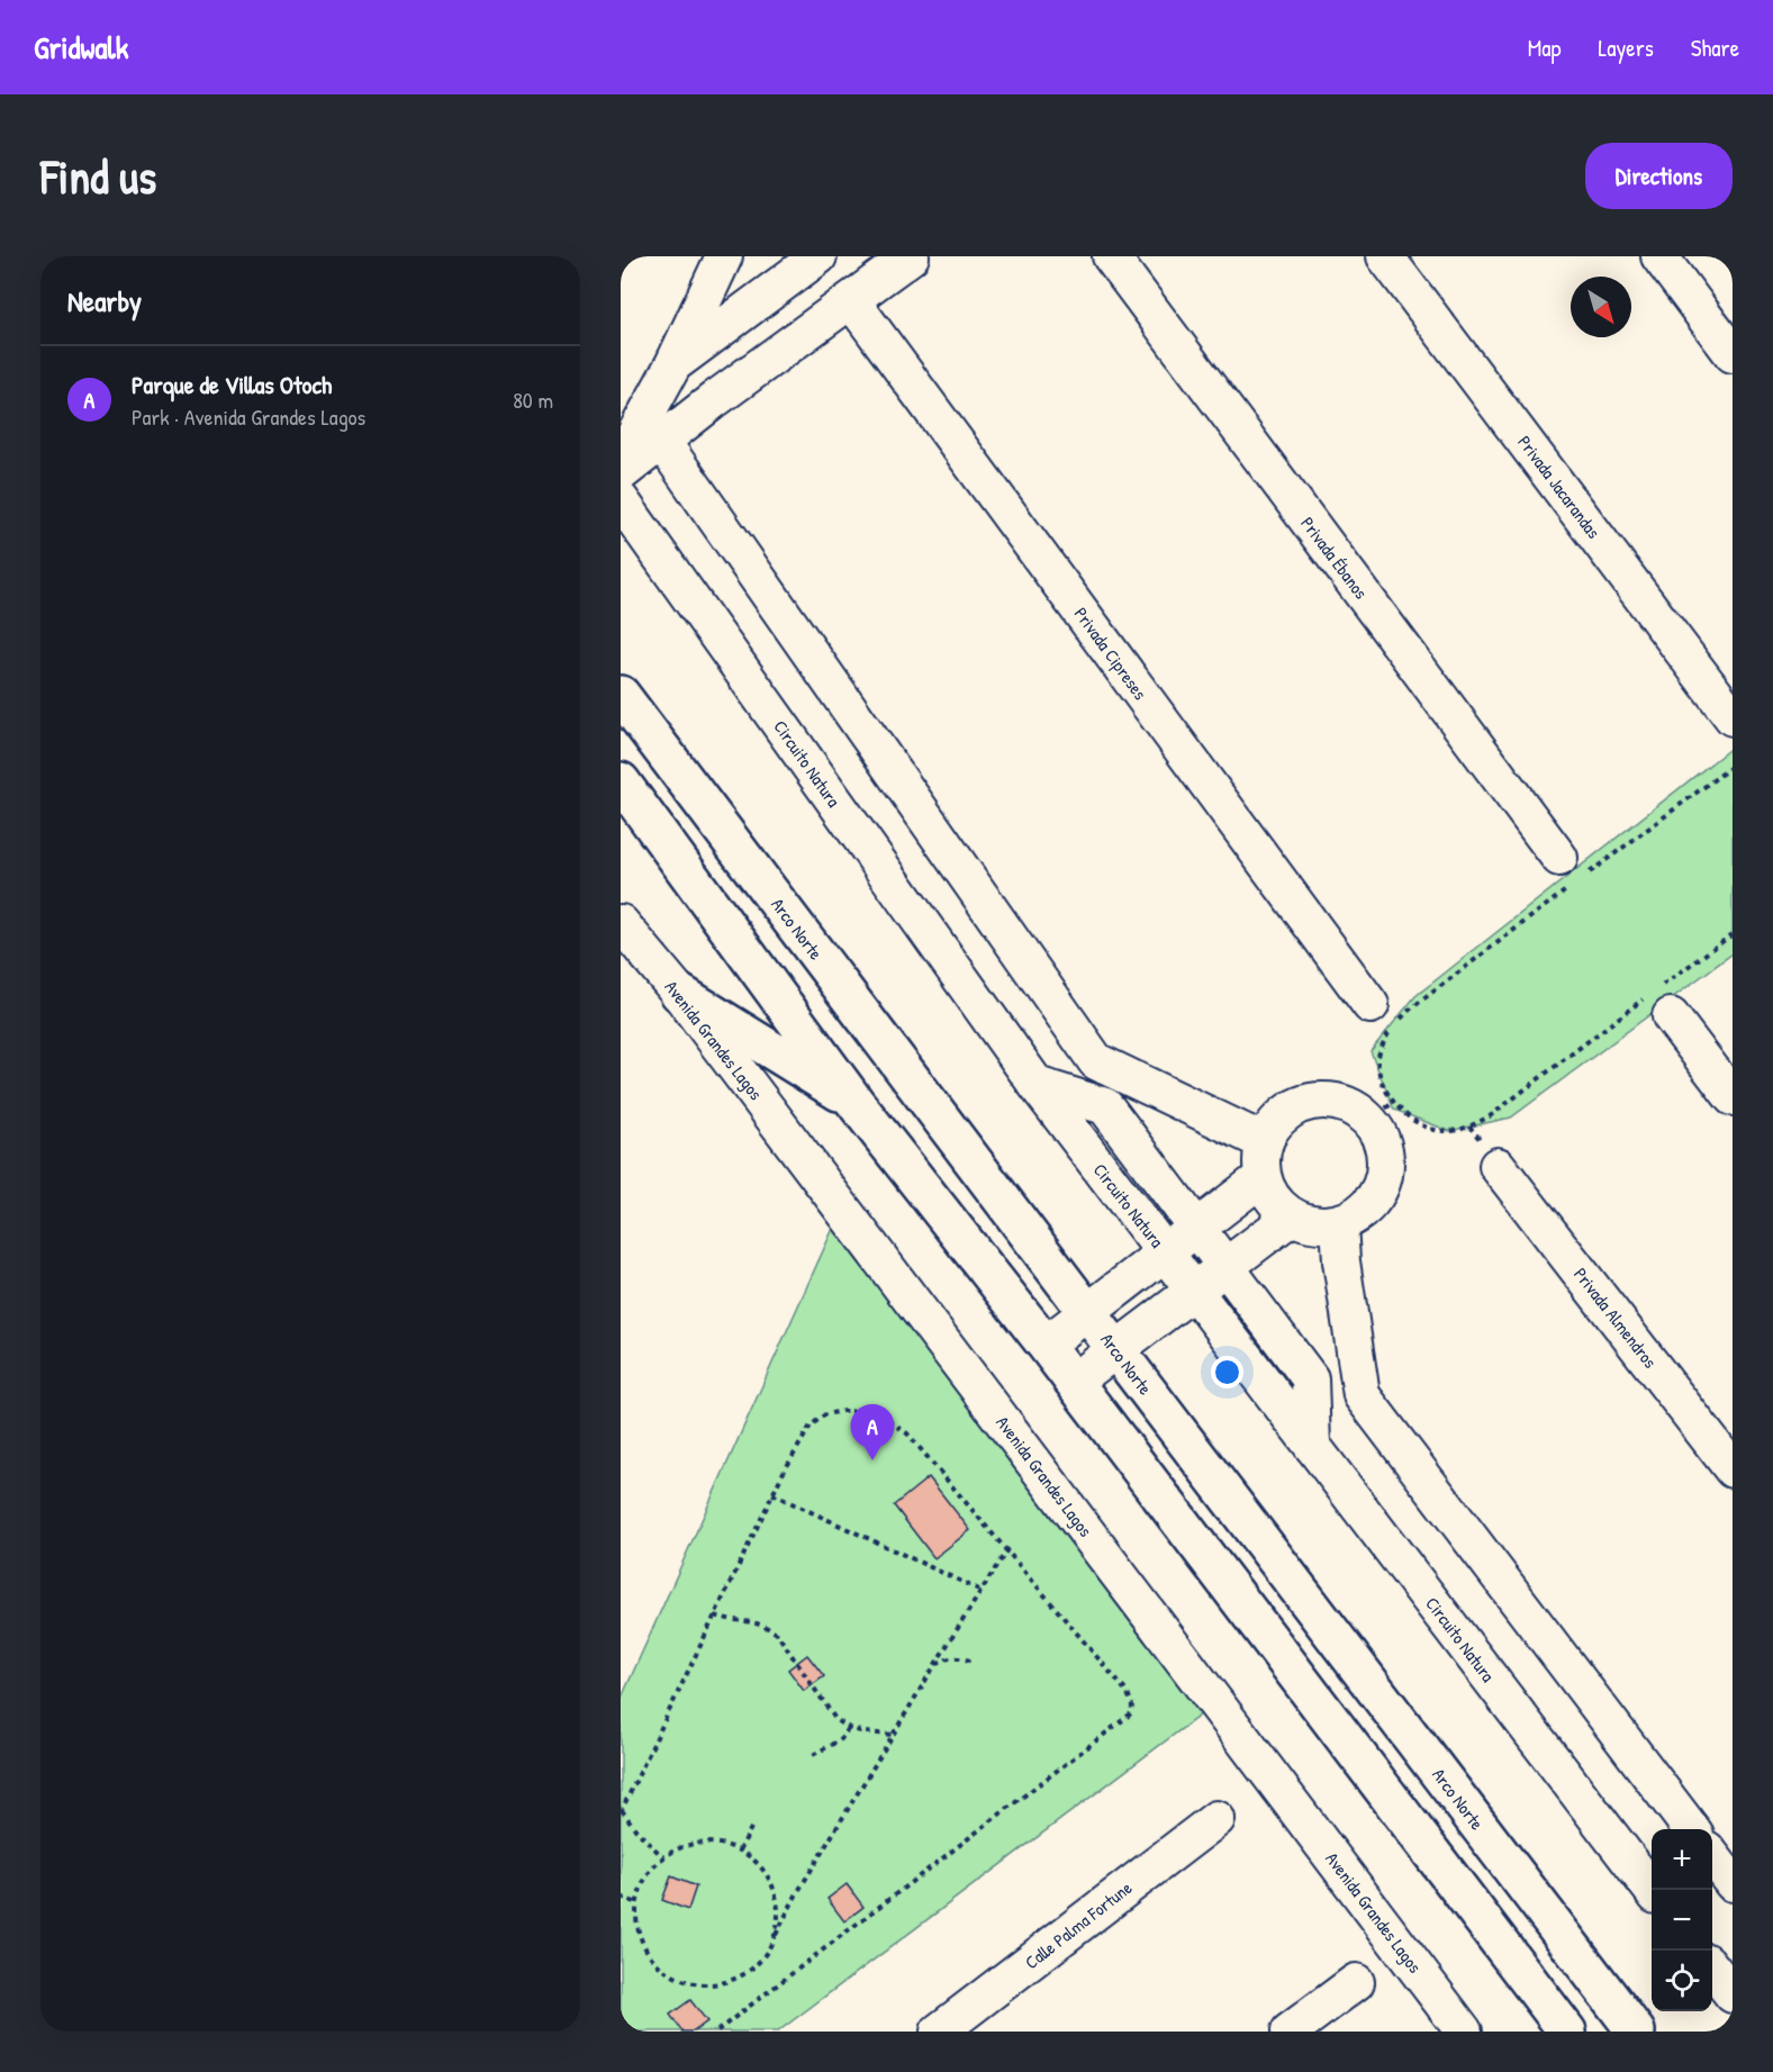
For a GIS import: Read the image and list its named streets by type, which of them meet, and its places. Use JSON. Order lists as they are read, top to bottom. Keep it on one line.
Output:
{"streets":{"main road":["Arco Norte"],"street":["Privada Jacarandas","Privada Ébanos","Privada Cipreses","Circuito Natura","Avenida Grandes Lagos","Privada Almendros","Calle Palma Fortune"]},"north":"bottom right","page":{"header":"Gridwalk","nav":["Map","Layers","Share"],"buttons":"Directions","title":"Find us","heading":"Nearby","list":[{"mark":"A","name":"Parque de Villas Otoch","note":"Park · Avenida Grandes Lagos","value":"80 m"}],"pins":"A","map_buttons":["+","−"]}}
